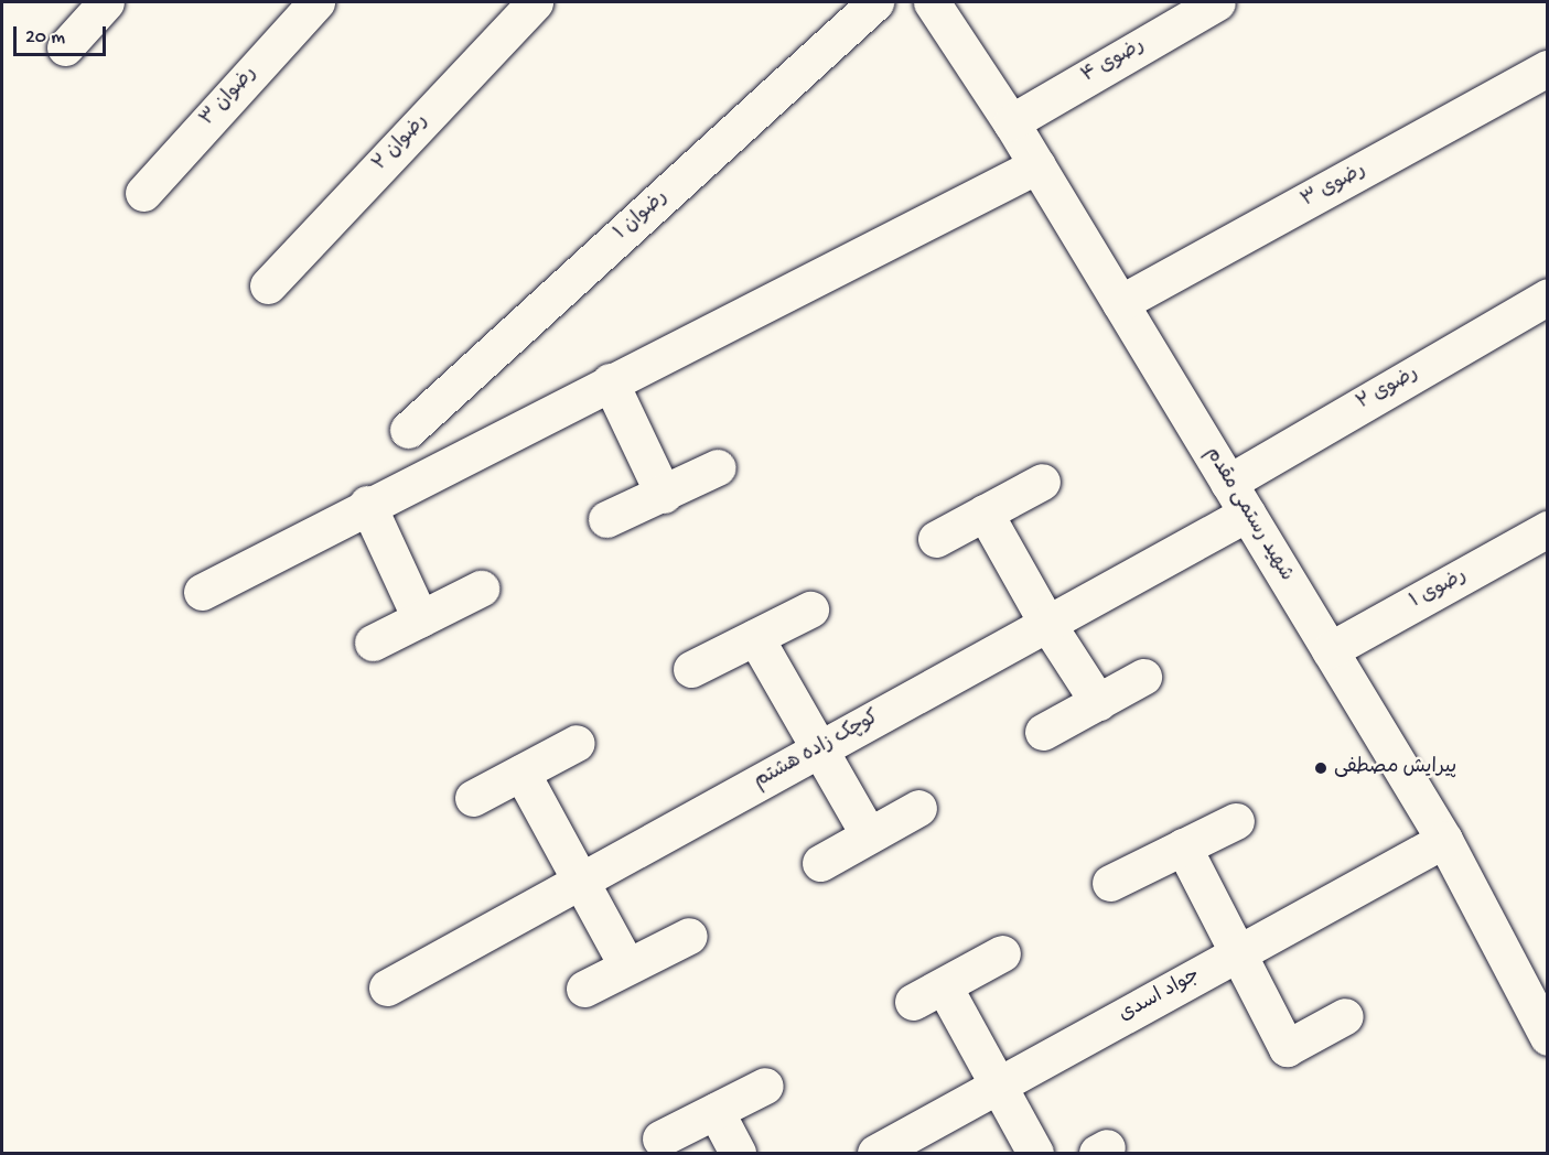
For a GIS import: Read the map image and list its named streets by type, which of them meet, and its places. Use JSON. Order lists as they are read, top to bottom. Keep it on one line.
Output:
{"streets":{"street":["رضوی ۴","رضوان ۳","رضوان ۲","رضوی ۳","رضوان ۱","رضوی ۲","شهید رستمی مقدم","رضوی ۱","کوچک زاده هشتم","جواد اسدی"]},"crossings":[["رضوی ۴","شهید رستمی مقدم"],["رضوی ۳","شهید رستمی مقدم"],["رضوی ۲","شهید رستمی مقدم"],["شهید رستمی مقدم","رضوی ۱"],["شهید رستمی مقدم","کوچک زاده هشتم"],["شهید رستمی مقدم","جواد اسدی"]],"places":["پیرایش مصطفی"],"scale_bar":"20 m"}
